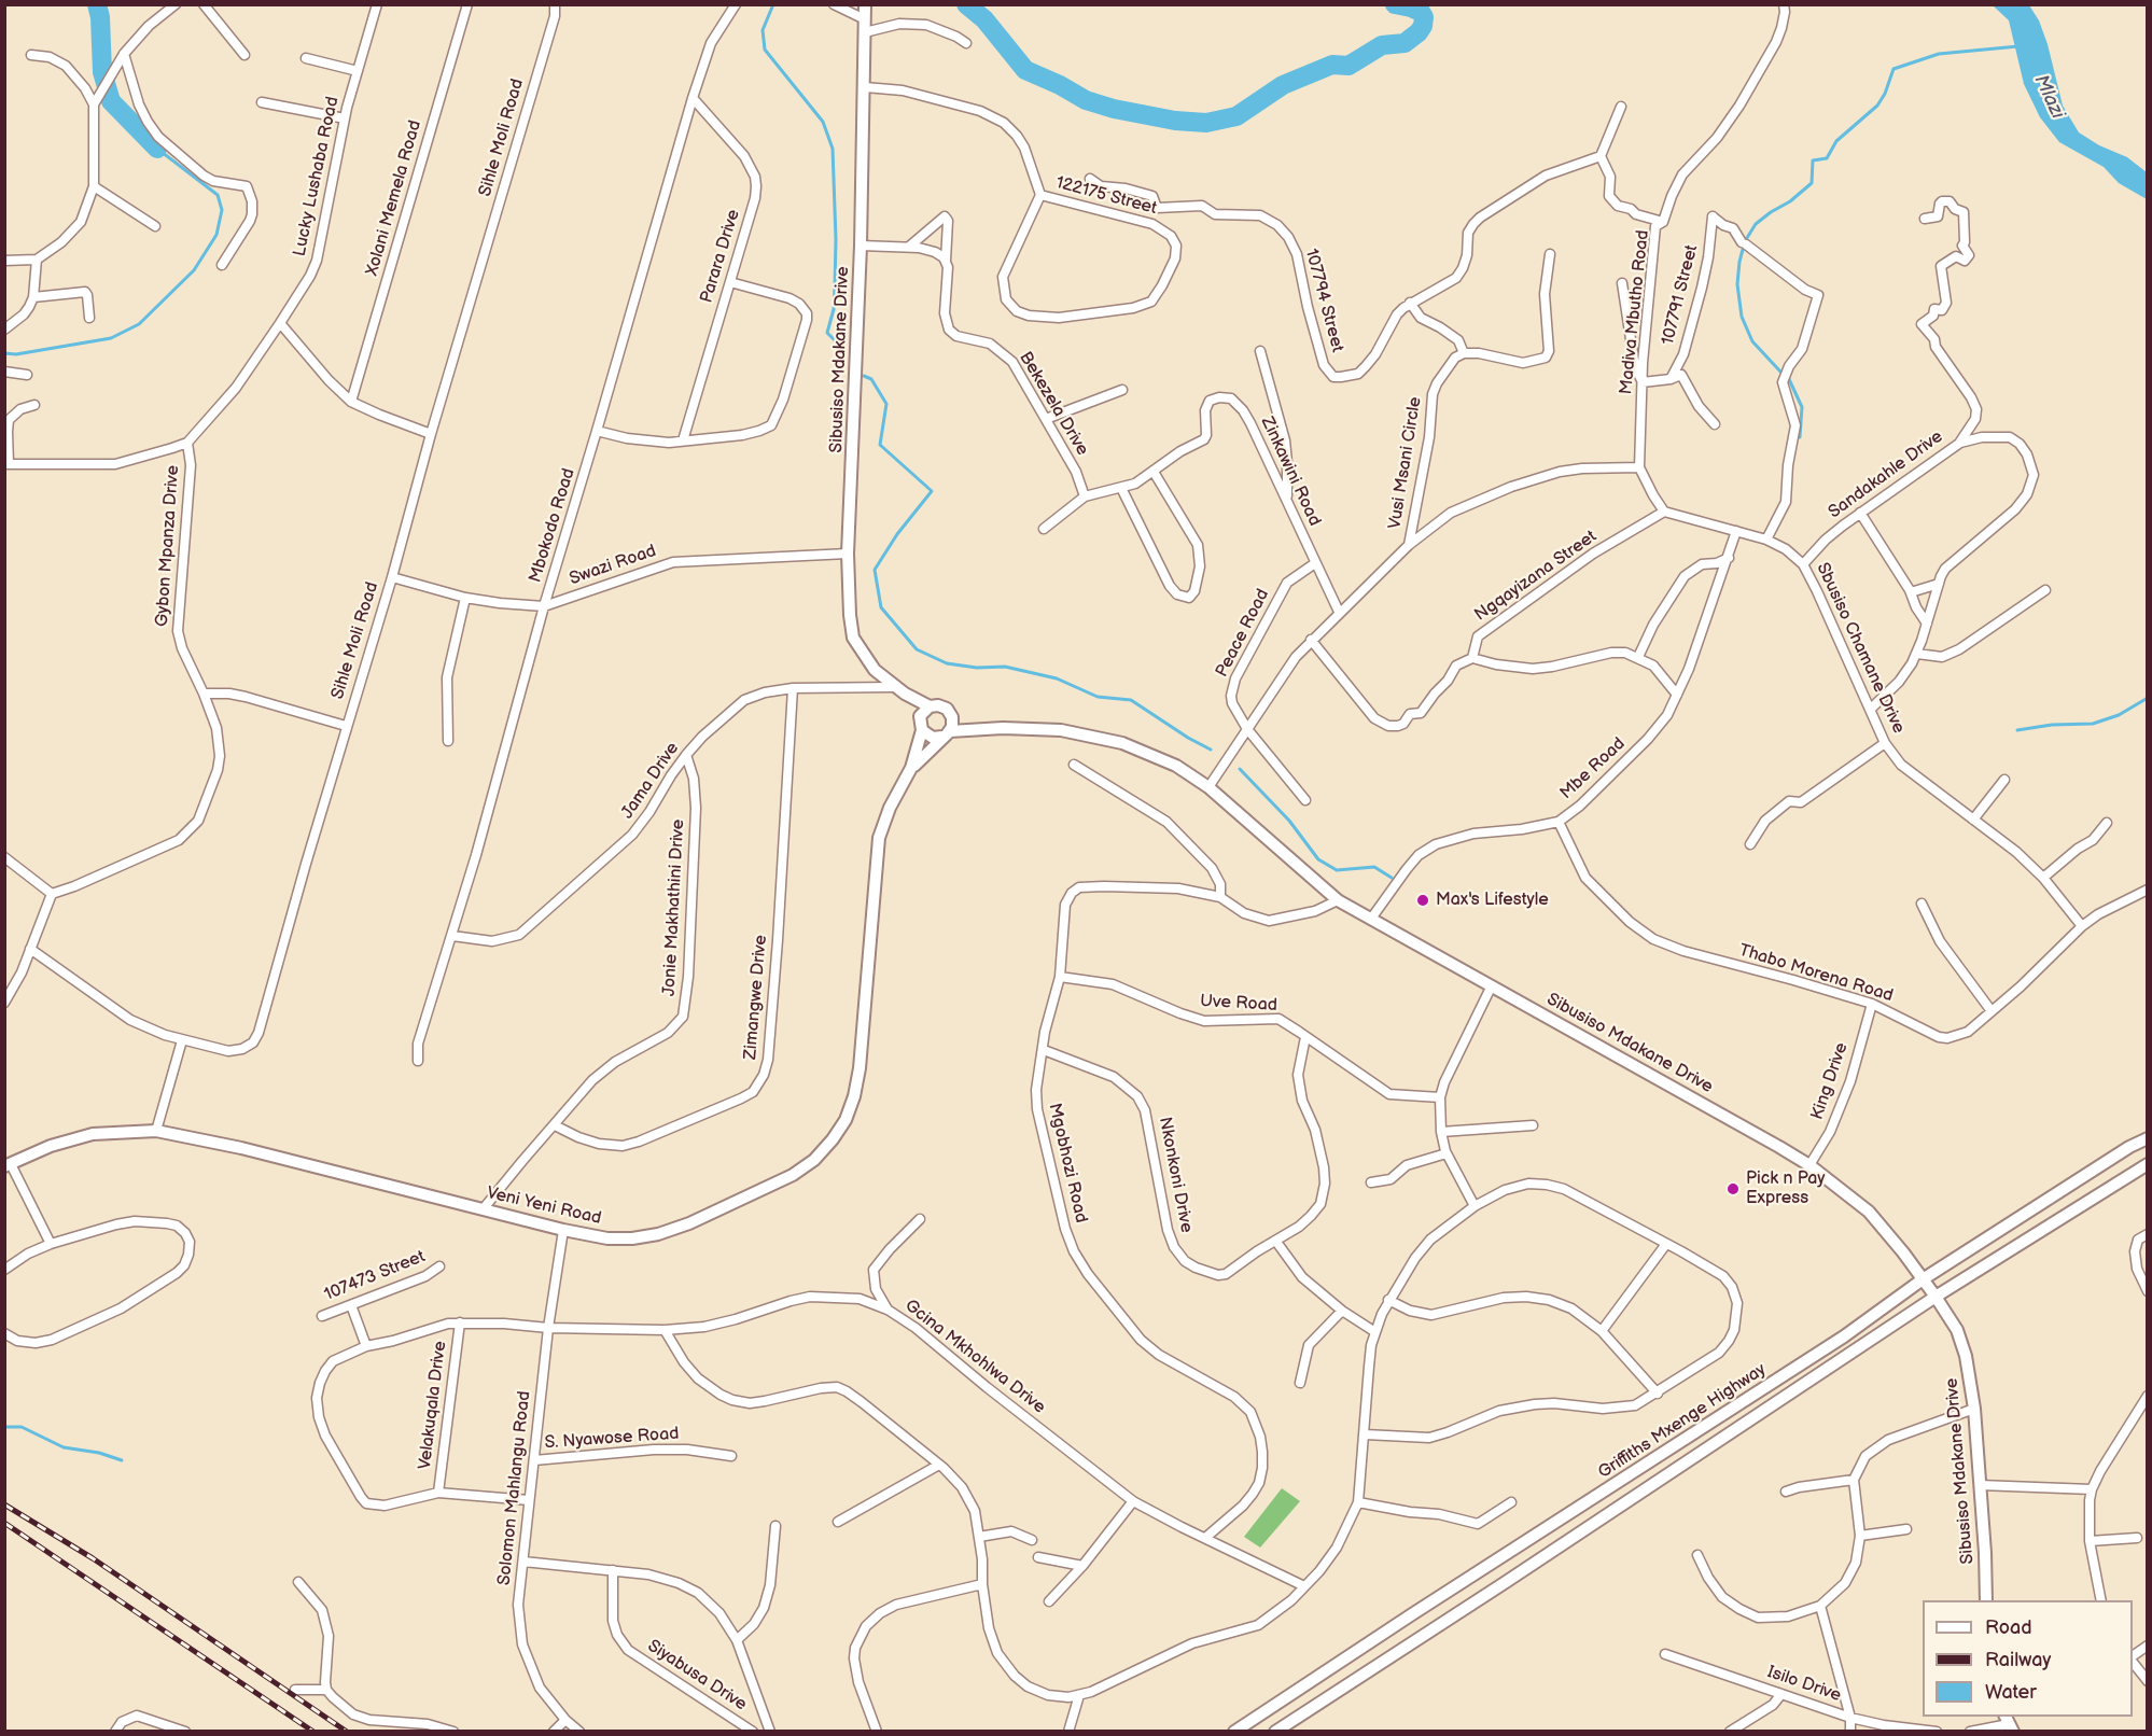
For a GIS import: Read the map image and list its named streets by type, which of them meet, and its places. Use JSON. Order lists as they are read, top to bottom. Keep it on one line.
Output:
{"streets":{"street":["Sihle Moli Road","Lucky Lushaba Road","122175 Street","Xolani Memela Road","Parara Drive","107791 Street","107794 Street","Madiva Mbutho Road","Sibusiso Mdakane Drive","Bekezela Drive","Vusi Msani Circle","Zinkawini Road","Sandakahle Drive","Mbokodo Road","Gybon Mpanza Drive","Swazi Road","Ngqayizana Street","Peace Road","Sbusiso Chamane Drive","Mbe Road","Jama Drive","Jonie Makhathini Drive","Thabo Morena Road","Zimangwe Drive","Uve Road","King Drive","Mgobhozi Road","Nkonkoni Drive","Veni Yeni Road","107473 Street","Gcina Mkhohlwa Drive","Velakuqala Drive","Griffiths Mxenge Highway","S. Nyawose Road","Solomon Mahlangu Road","Siyabusa Drive","Isilo Drive"]},"crossings":[["Sihle Moli Road","Swazi Road"],["Lucky Lushaba Road","Gybon Mpanza Drive"],["122175 Street","Sibusiso Mdakane Drive"],["Parara Drive","Mbokodo Road"],["107791 Street","Sbusiso Chamane Drive"],["Sibusiso Mdakane Drive","Swazi Road"],["Sibusiso Mdakane Drive","Mbe Road"],["Sibusiso Mdakane Drive","Jama Drive"],["Sibusiso Mdakane Drive","King Drive"],["Sibusiso Mdakane Drive","Mgobhozi Road"],["Sibusiso Mdakane Drive","Veni Yeni Road"],["Sibusiso Mdakane Drive","Griffiths Mxenge Highway"],["Bekezela Drive","Zinkawini Road"],["Zinkawini Road","Peace Road"],["Sandakahle Drive","Sbusiso Chamane Drive"],["Mbokodo Road","Swazi Road"],["Mbokodo Road","Jama Drive"],["Ngqayizana Street","Sbusiso Chamane Drive"],["Sbusiso Chamane Drive","Mbe Road"],["Sbusiso Chamane Drive","Thabo Morena Road"],["Mbe Road","Thabo Morena Road"],["Jama Drive","Jonie Makhathini Drive"],["Jama Drive","Zimangwe Drive"],["Jonie Makhathini Drive","Zimangwe Drive"],["Jonie Makhathini Drive","Veni Yeni Road"],["Thabo Morena Road","King Drive"],["Uve Road","Mgobhozi Road"],["Uve Road","Nkonkoni Drive"],["Mgobhozi Road","Nkonkoni Drive"],["Mgobhozi Road","Gcina Mkhohlwa Drive"],["Veni Yeni Road","Solomon Mahlangu Road"],["Gcina Mkhohlwa Drive","Velakuqala Drive"],["Gcina Mkhohlwa Drive","Solomon Mahlangu Road"],["S. Nyawose Road","Solomon Mahlangu Road"]],"water":["Mlazi"],"places":["Max's Lifestyle","Pick n Pay Express"],"legend":["Road","Railway","Water"]}
